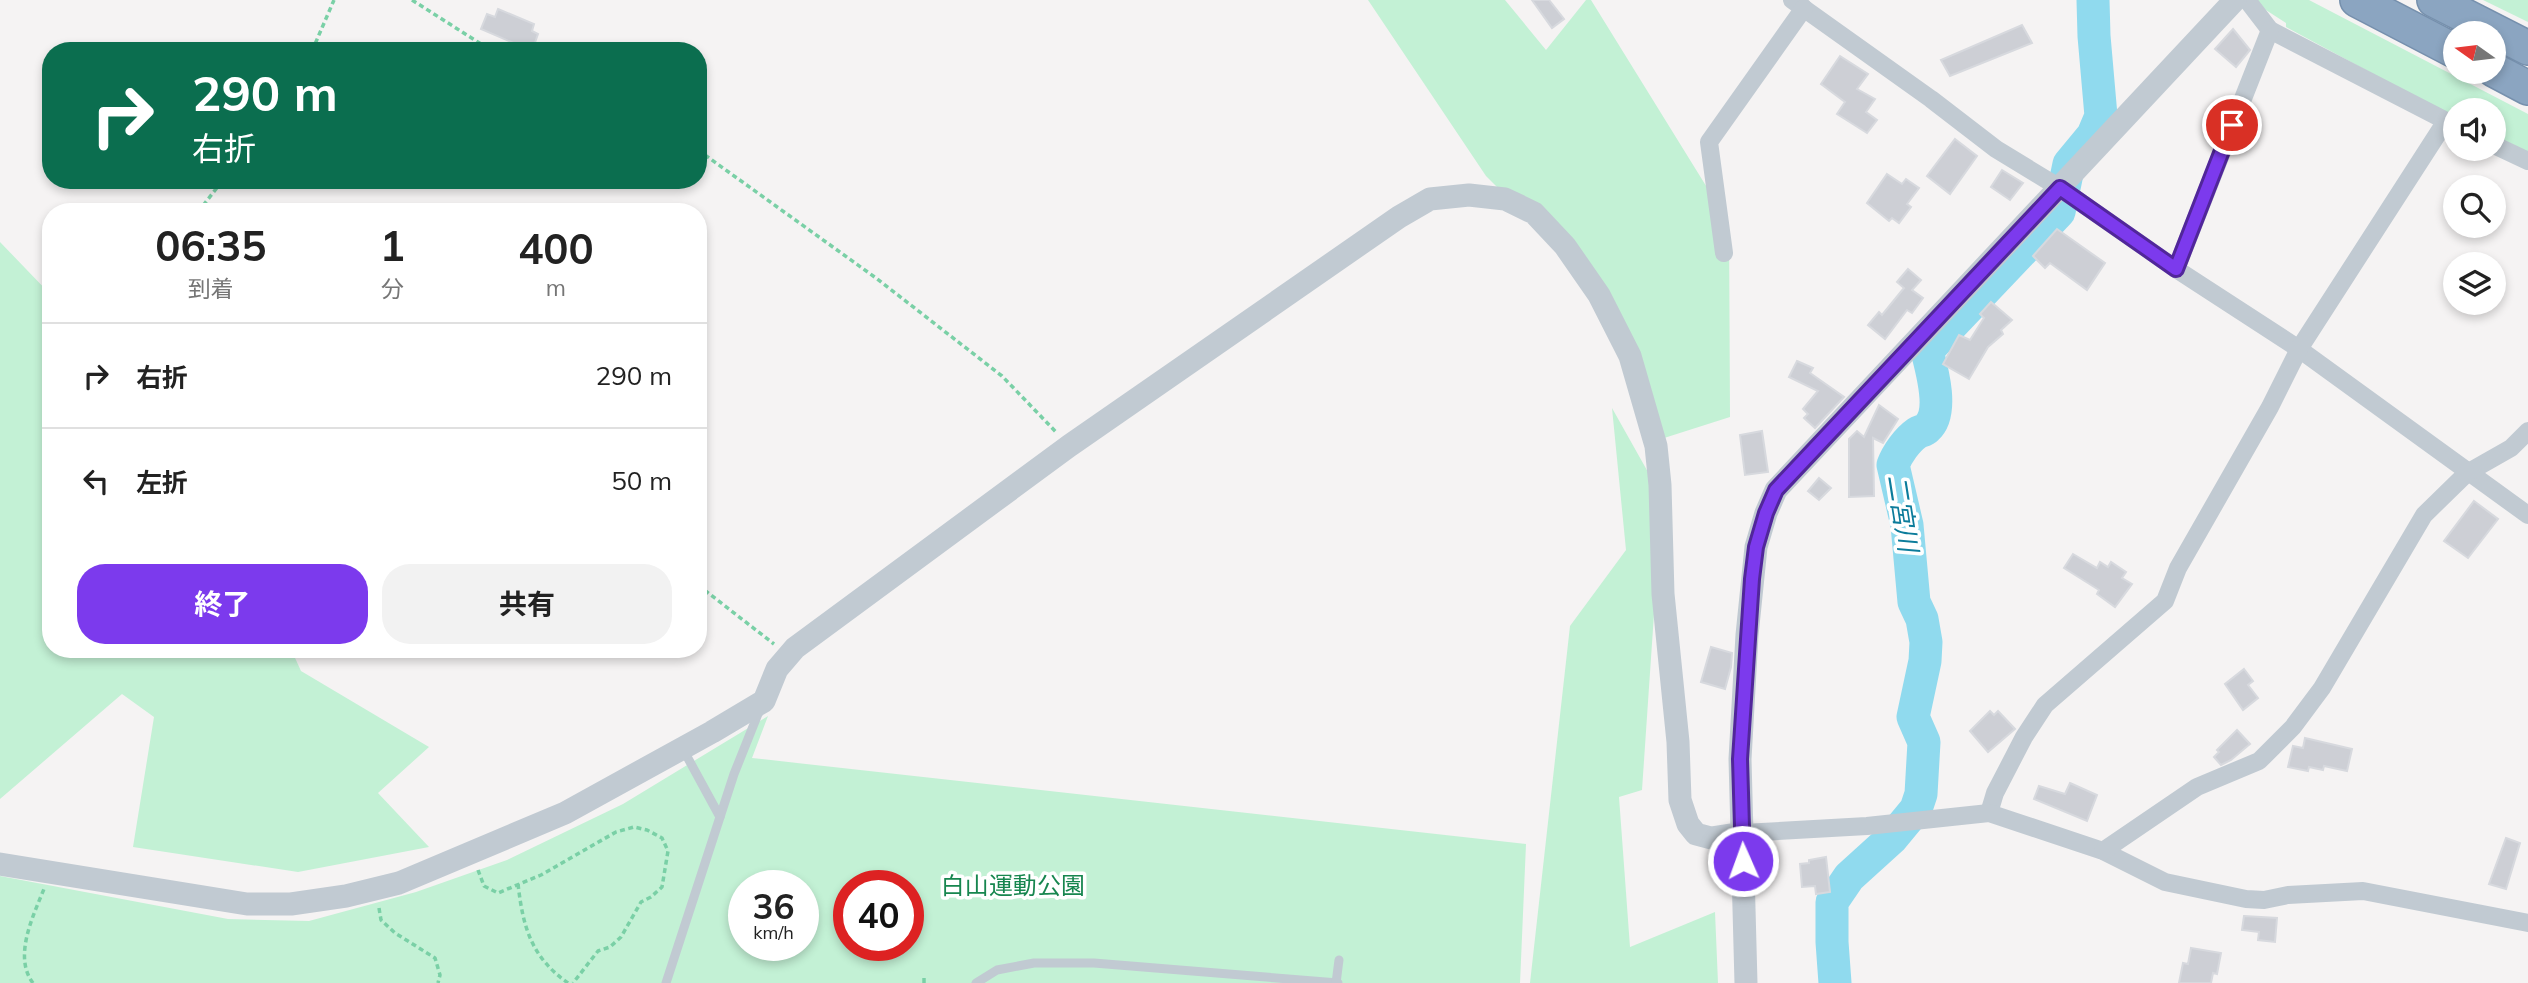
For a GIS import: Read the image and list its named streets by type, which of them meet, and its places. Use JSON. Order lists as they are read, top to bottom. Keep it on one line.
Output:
{"water":["二宮川"],"parks":["白山運動公園"],"north":"left","page":{"turn":["290 m","右折"],"eta":["06:35","到着","1","分","400","m"],"list":[{"name":"右折","value":"290 m"},{"name":"左折","value":"50 m"}],"buttons":["終了","共有"],"speed":"36 km/h","limit":"40"}}
